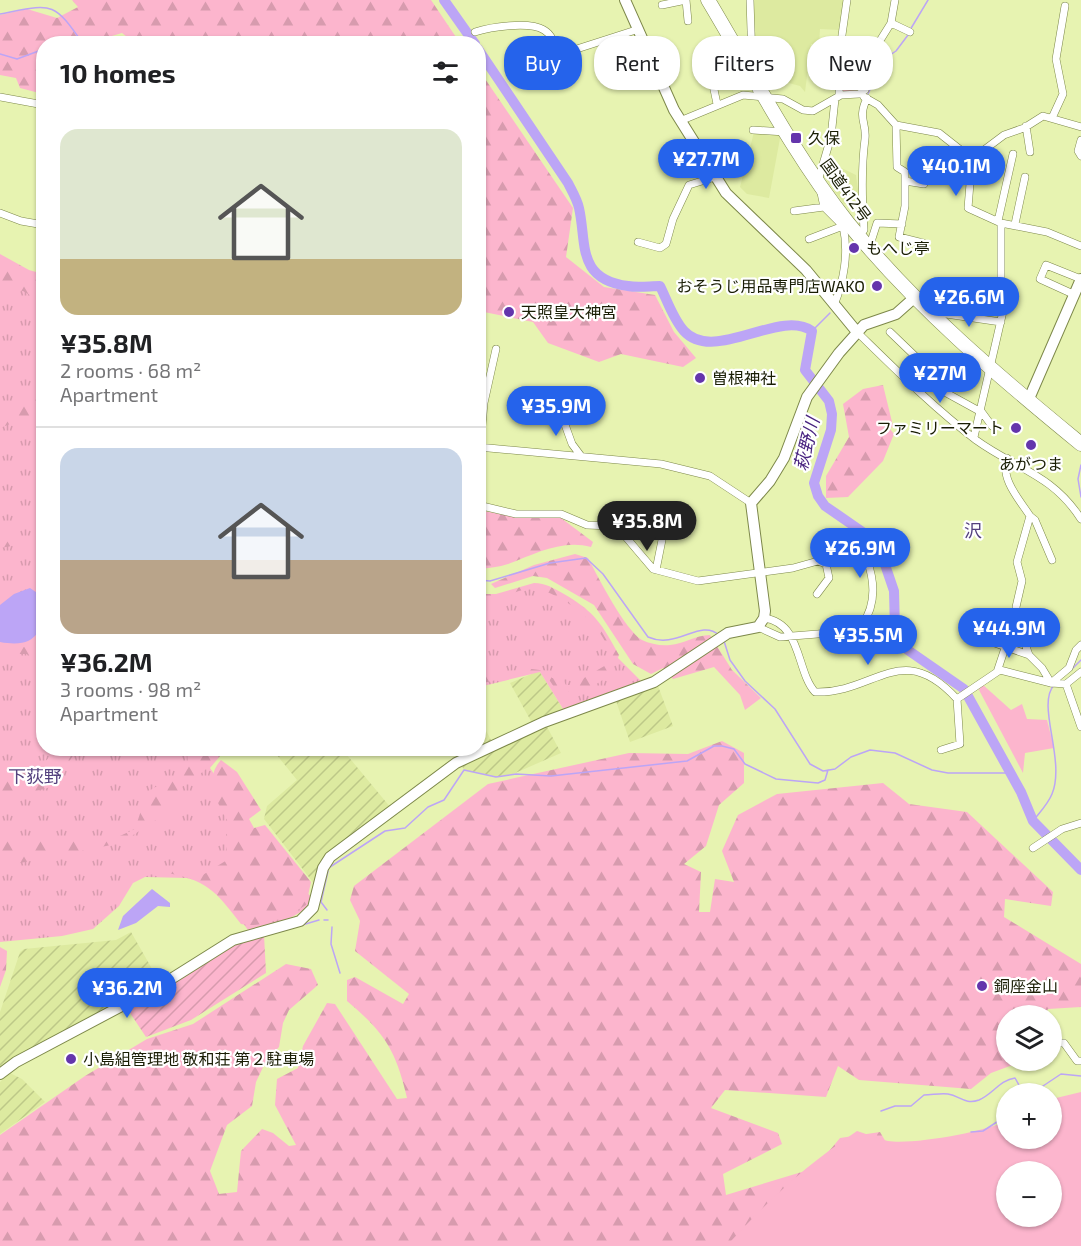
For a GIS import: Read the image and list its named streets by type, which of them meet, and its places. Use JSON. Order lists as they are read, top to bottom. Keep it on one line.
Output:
{"streets":{"highway":["国道412号"]},"districts":["沢","下荻野"],"water":["萩野川"],"places":{"transit":["久保"],"other":["もへじ亭","おそうじ用品専門店WAKO","天照皇大神宮","曽根神社","ファミリーマート","あがつま","銅座金山","小島組管理地 敬和荘 第２駐車場"]},"page":{"chip":["Buy","Rent","Filters","New"],"heading":"10 homes","list":[{"name":"¥35.8M","note":"2 rooms · 68 m² · Apartment"},{"name":"¥36.2M","note":"3 rooms · 98 m² · Apartment"}],"price":["¥27.7M","¥40.1M","¥26.6M","¥27M","¥35.9M","¥35.8M","¥26.9M","¥44.9M","¥35.5M","¥36.2M"],"map_buttons":["+","−"]}}
